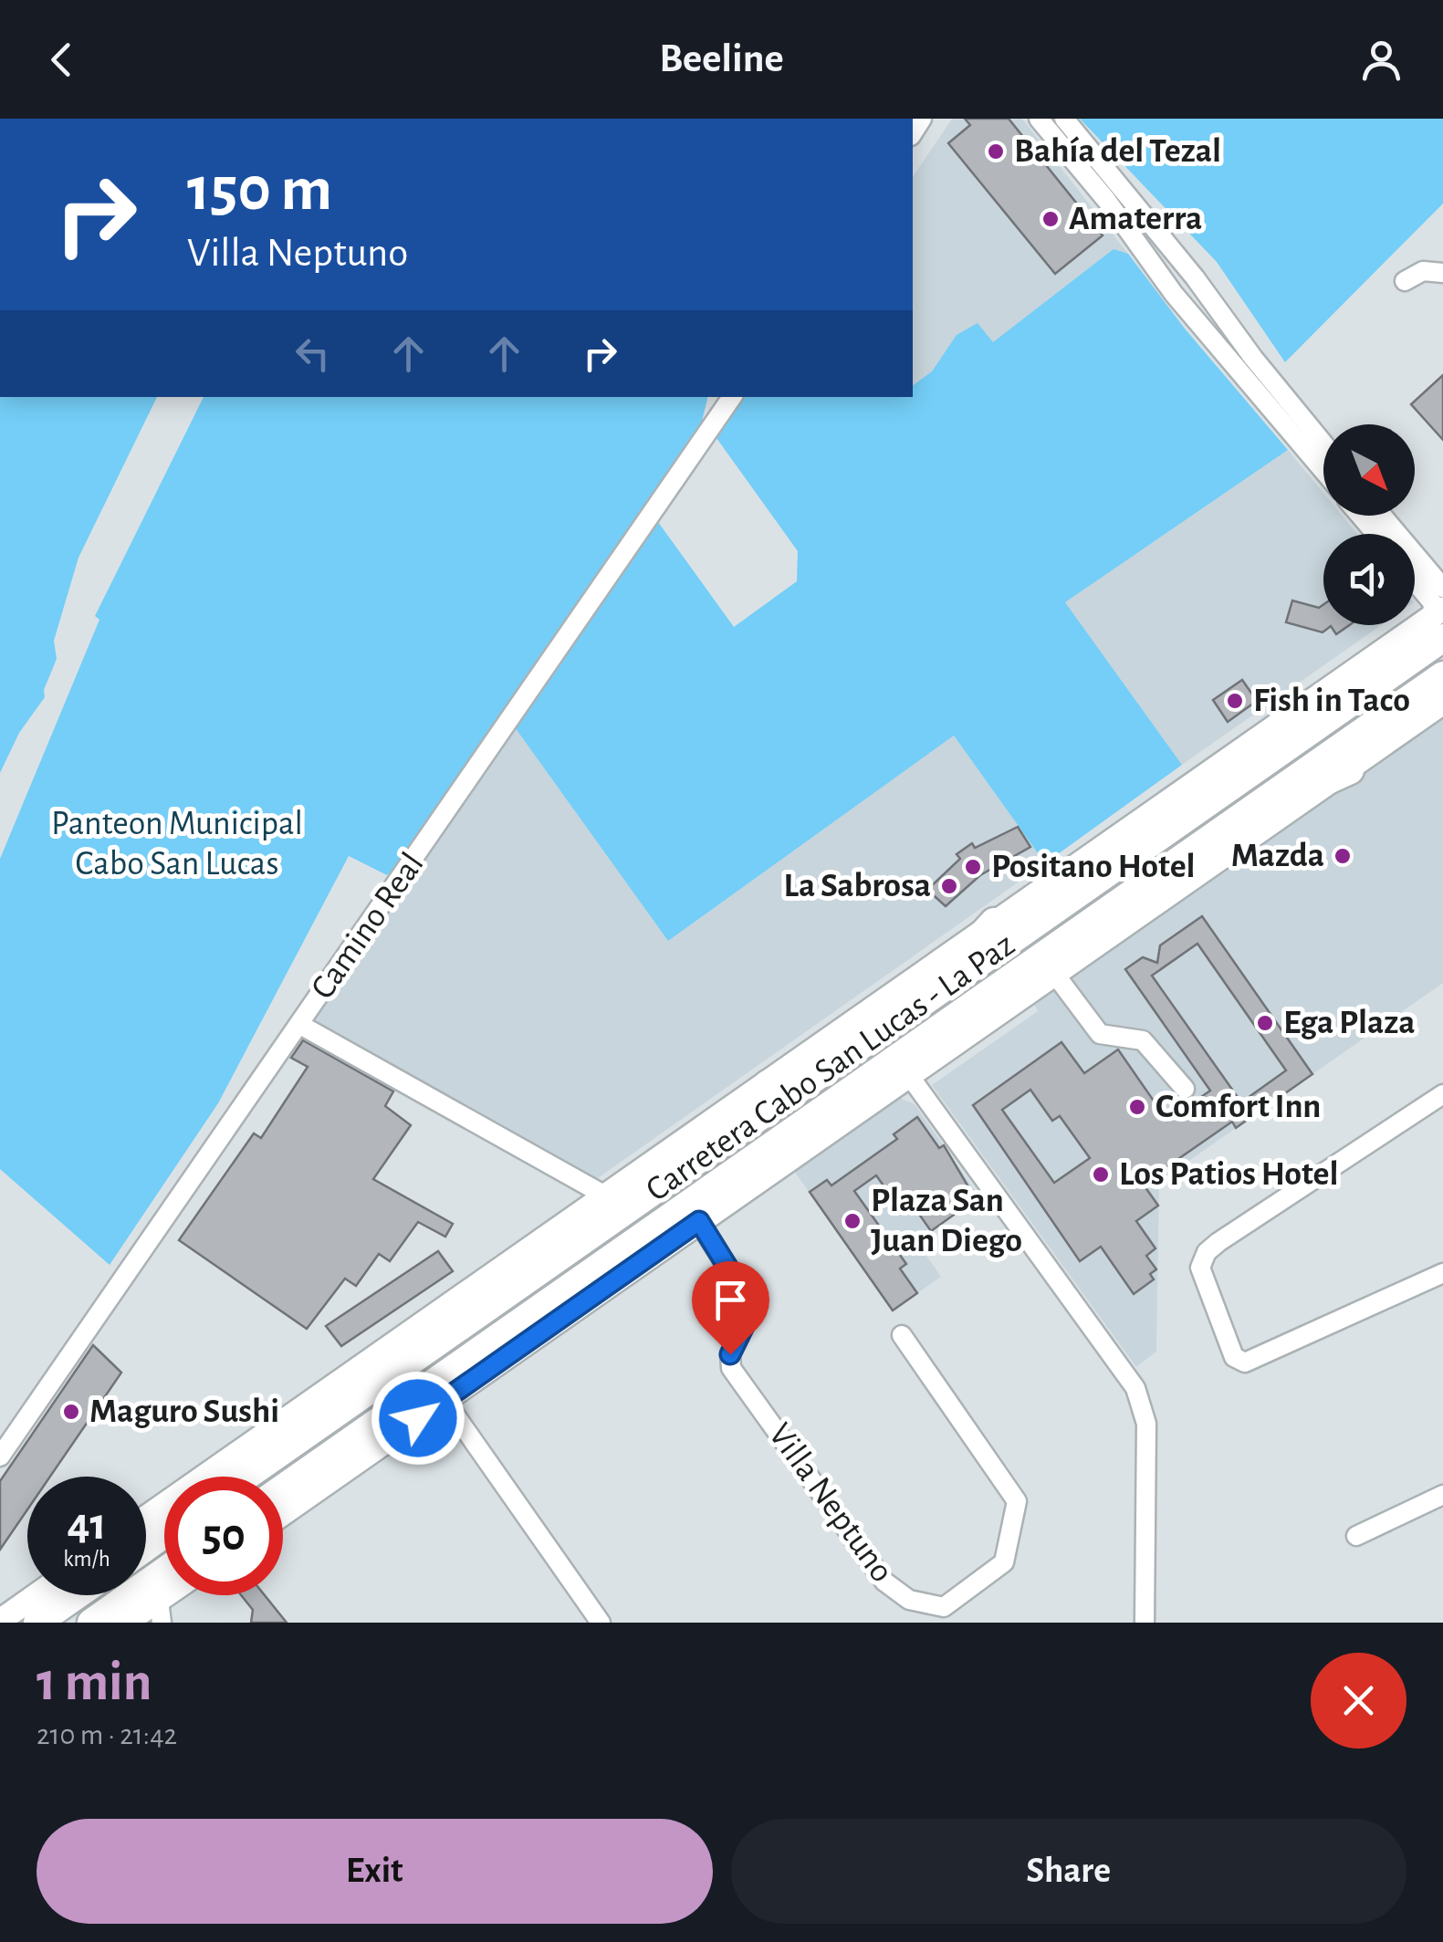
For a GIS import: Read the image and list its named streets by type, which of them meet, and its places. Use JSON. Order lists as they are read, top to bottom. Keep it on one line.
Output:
{"streets":{"highway":["Carretera Cabo San Lucas - La Paz"],"street":["Camino Real","Villa Neptuno"]},"parks":["Panteon Municipal Cabo San Lucas"],"places":["Bahía del Tezal","Amaterra","Fish in Taco","Mazda","Positano Hotel","La Sabrosa","Ega Plaza","Comfort Inn","Los Patios Hotel","Plaza San Juan Diego","Maguro Sushi"],"north":"bottom right","page":{"header":"Beeline","turn":["150 m","Villa Neptuno"],"speed":"41 km/h","limit":"50","heading":["1 min","210 m · 21:42"],"buttons":["Exit","Share"]}}
